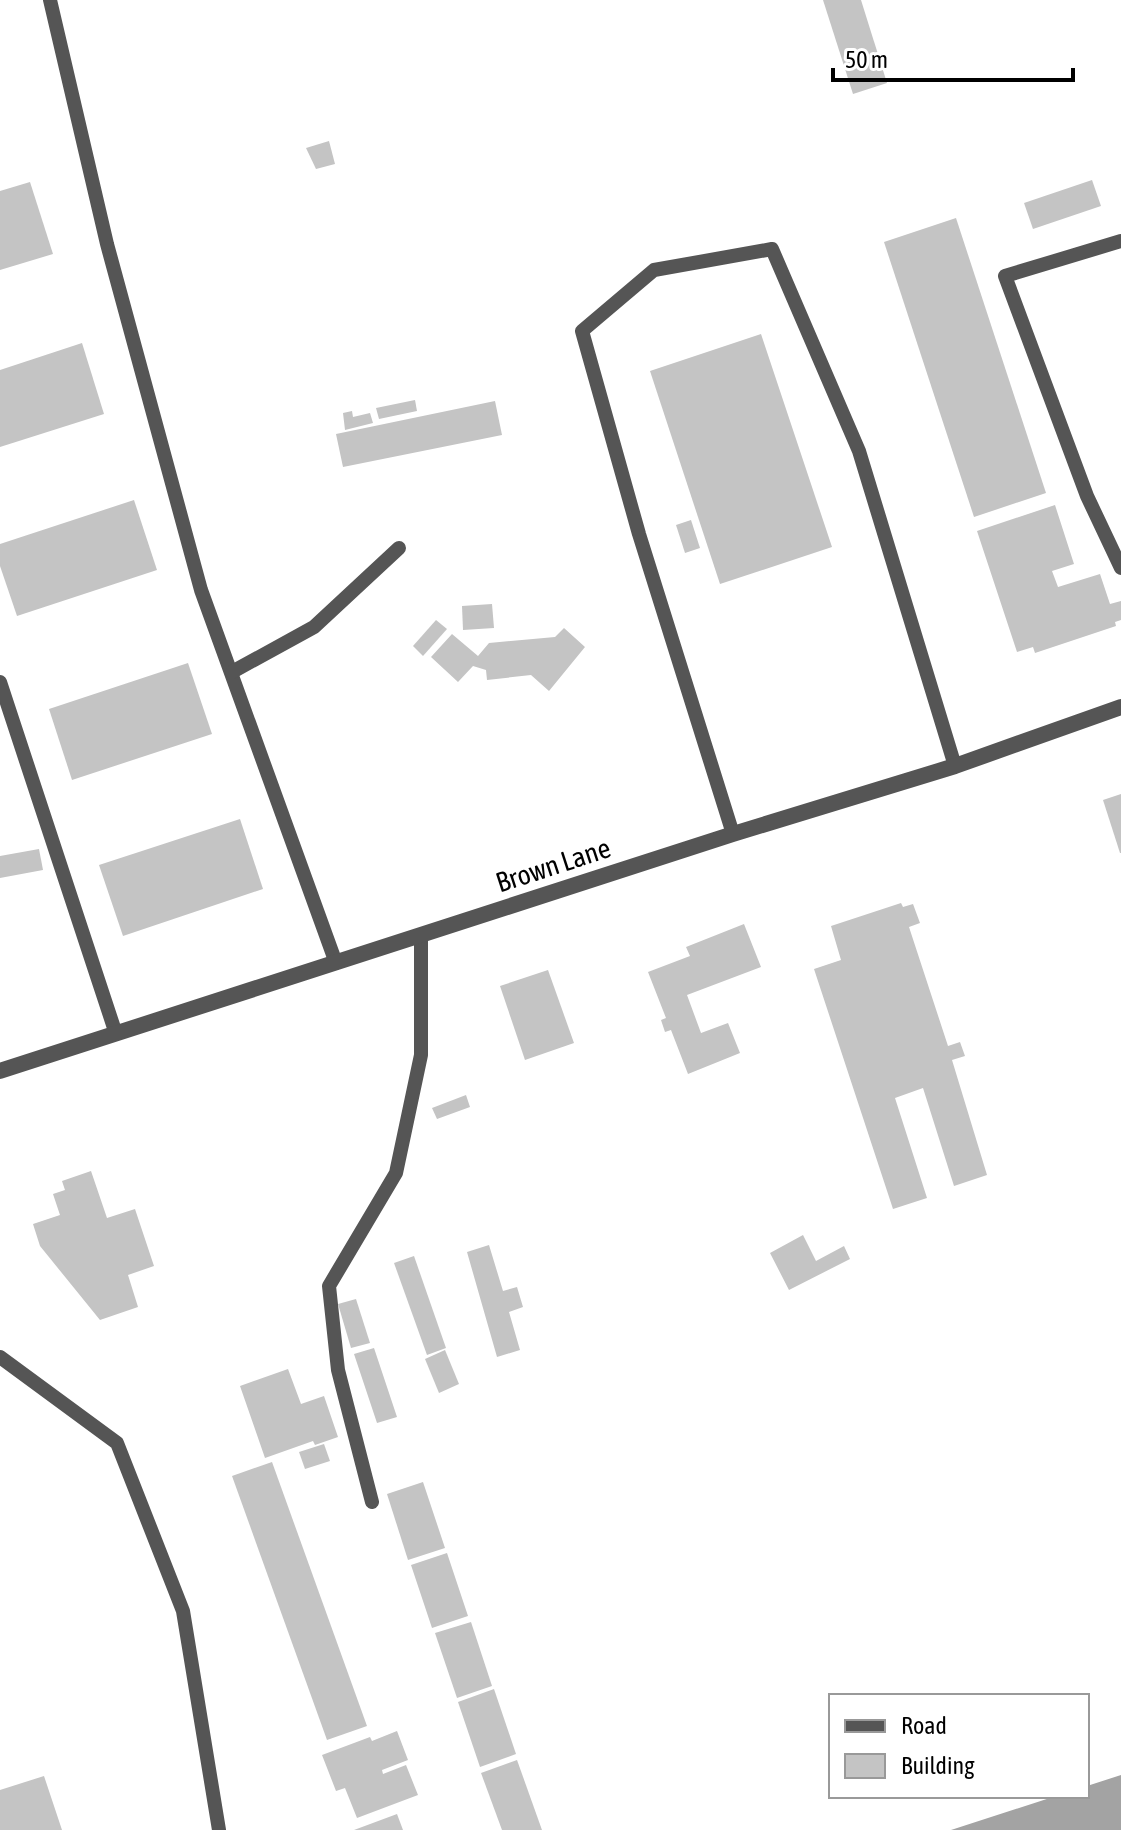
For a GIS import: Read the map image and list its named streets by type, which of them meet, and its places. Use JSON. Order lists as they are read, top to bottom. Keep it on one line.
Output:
{"streets":{"street":["Brown Lane"]},"legend":["Road","Building"],"scale_bar":"50 m"}
